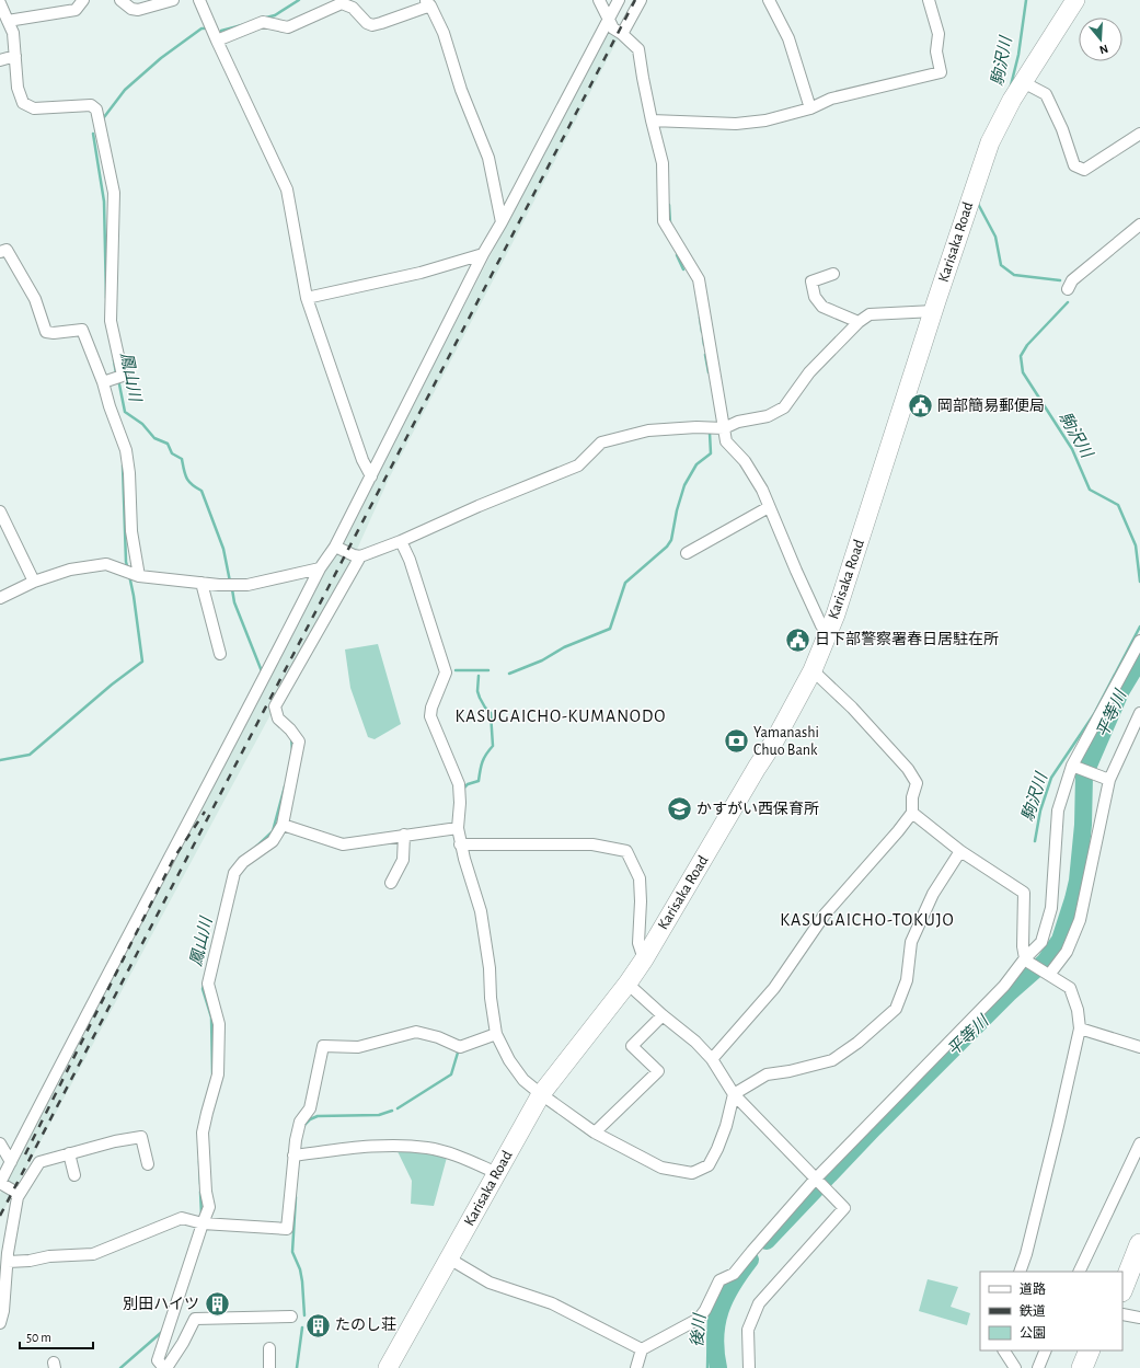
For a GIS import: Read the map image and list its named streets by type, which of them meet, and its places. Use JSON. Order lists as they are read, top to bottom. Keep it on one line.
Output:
{"streets":{"highway":["Karisaka Road"]},"districts":["KASUGAICHO-KUMANODO","KASUGAICHO-TOKUJO"],"water":["駒沢川","鳳山川","平等川","後川"],"places":{"public building":["岡部簡易郵便局","日下部警察署春日居駐在所"],"bank":["Yamanashi Chuo Bank"],"school or university":["かすがい西保育所"],"building":["別田ハイツ","たのし荘"]},"legend":["道路","鉄道","公園"],"scale_bar":"50 m","north":"bottom"}
